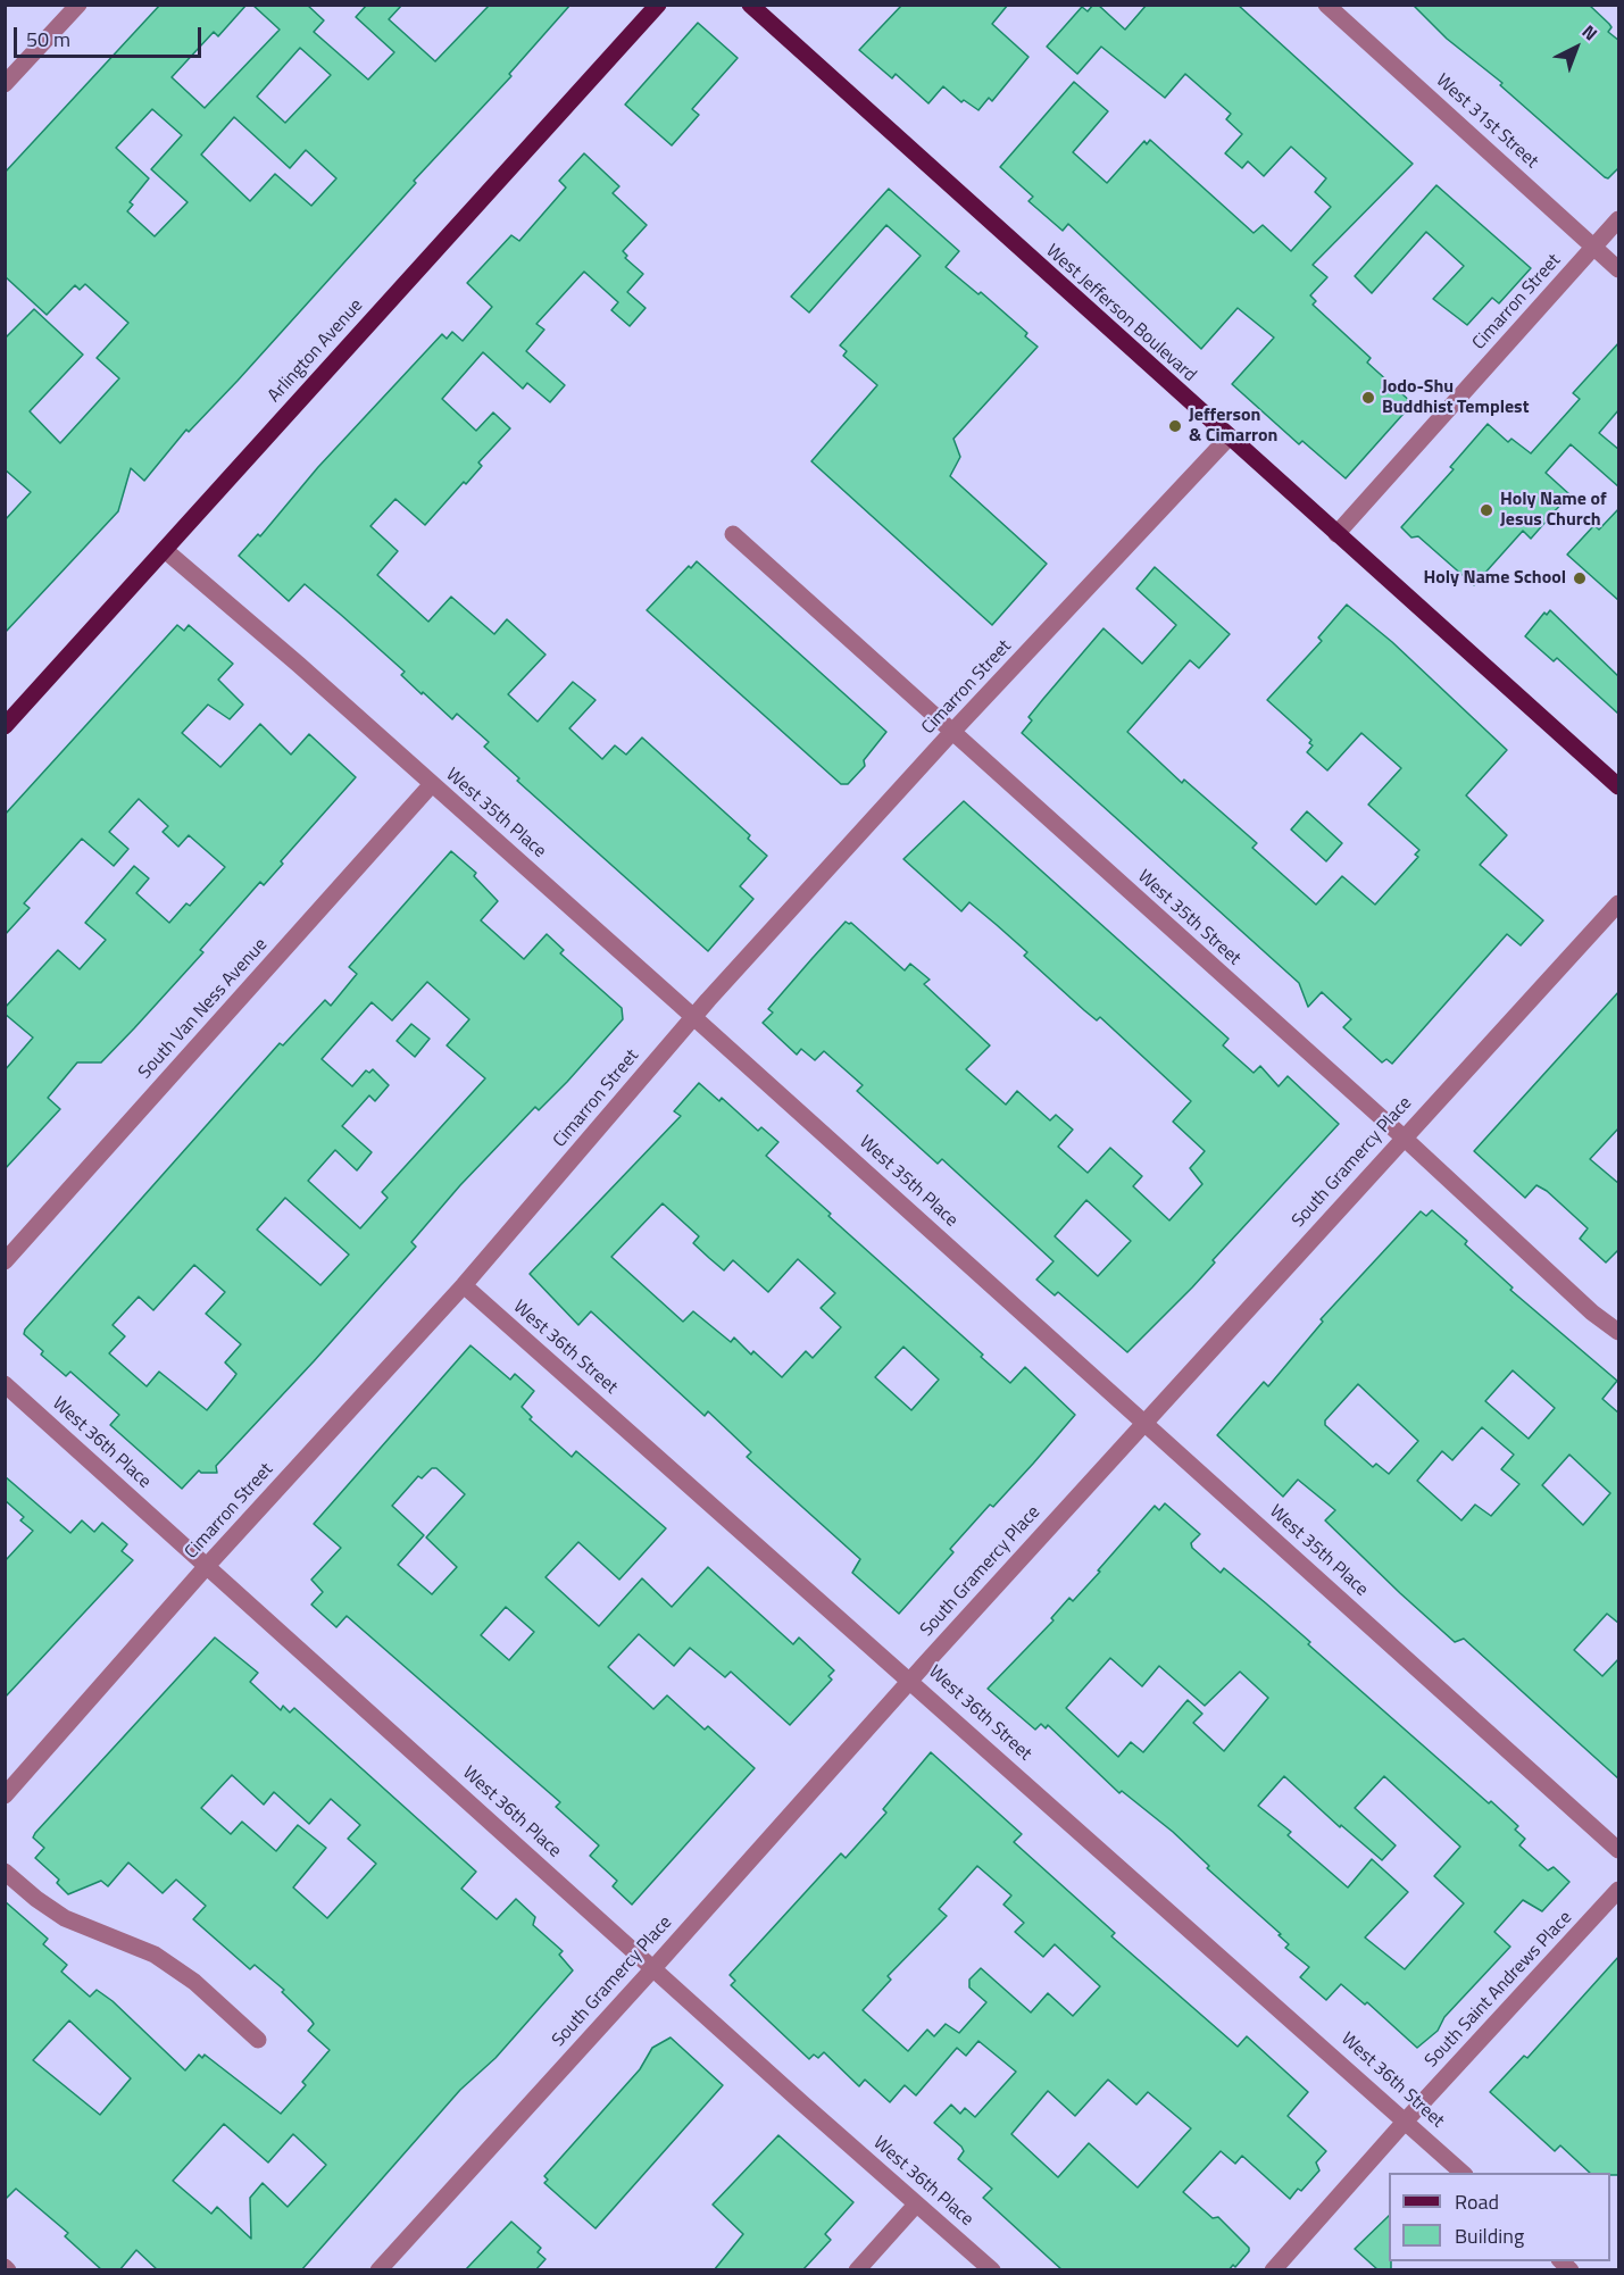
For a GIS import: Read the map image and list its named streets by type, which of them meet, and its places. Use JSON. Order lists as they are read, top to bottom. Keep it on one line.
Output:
{"streets":{"main road":["West Jefferson Boulevard","Arlington Avenue"],"street":["West 31st Street","Cimarron Street","West 35th Place","West 35th Street","South Van Ness Avenue","South Gramercy Place","West 36th Street","West 36th Place","South Saint Andrews Place"]},"crossings":[["West 31st Street","Cimarron Street"],["Cimarron Street","West Jefferson Boulevard"],["Cimarron Street","West 35th Place"],["Cimarron Street","West 35th Street"],["Cimarron Street","West 36th Street"],["Cimarron Street","West 36th Place"],["Arlington Avenue","West 35th Place"],["West 35th Place","South Van Ness Avenue"],["West 35th Place","South Gramercy Place"],["West 35th Street","South Gramercy Place"],["South Gramercy Place","West 36th Street"],["South Gramercy Place","West 36th Place"],["West 36th Street","South Saint Andrews Place"]],"places":["Jodo-Shu Buddhist Templest","Jefferson & Cimarron","Holy Name of Jesus Church","Holy Name School"],"legend":["Road","Building"],"scale_bar":"50 m","north":"top right"}
